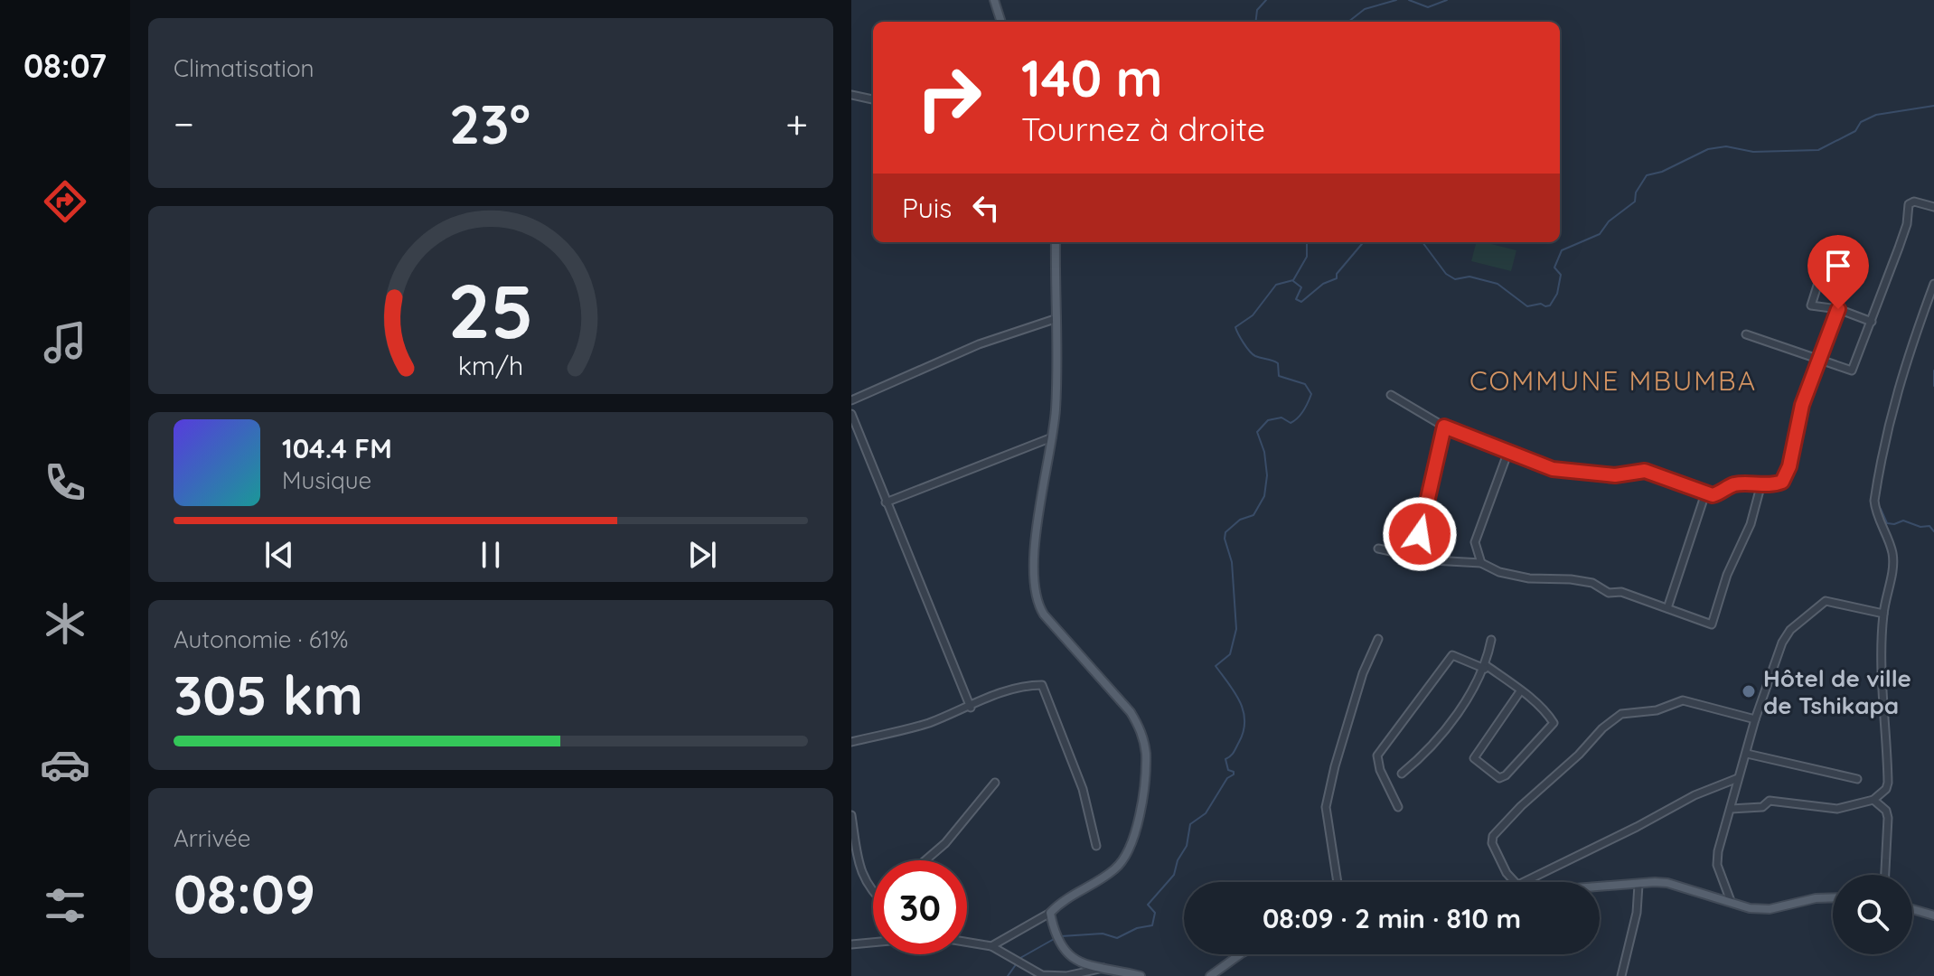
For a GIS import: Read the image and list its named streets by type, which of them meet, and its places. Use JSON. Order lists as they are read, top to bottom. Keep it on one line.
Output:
{"districts":["COMMUNE MBUMBA"],"places":["Hôtel de ville de Tshikapa"],"page":{"tabs":"08:07","tile":["Climatisation",["Autonomie · 61%","305 km"],["Arrivée","08:09"]],"turn":["140 m","Tournez à droite"],"heat":["−","23°","+"],"then":"Puis","song":["104.4 FM","Musique"],"limit":"30","trip":"08:09 · 2 min · 810 m","gauge":["25","km/h"]}}
